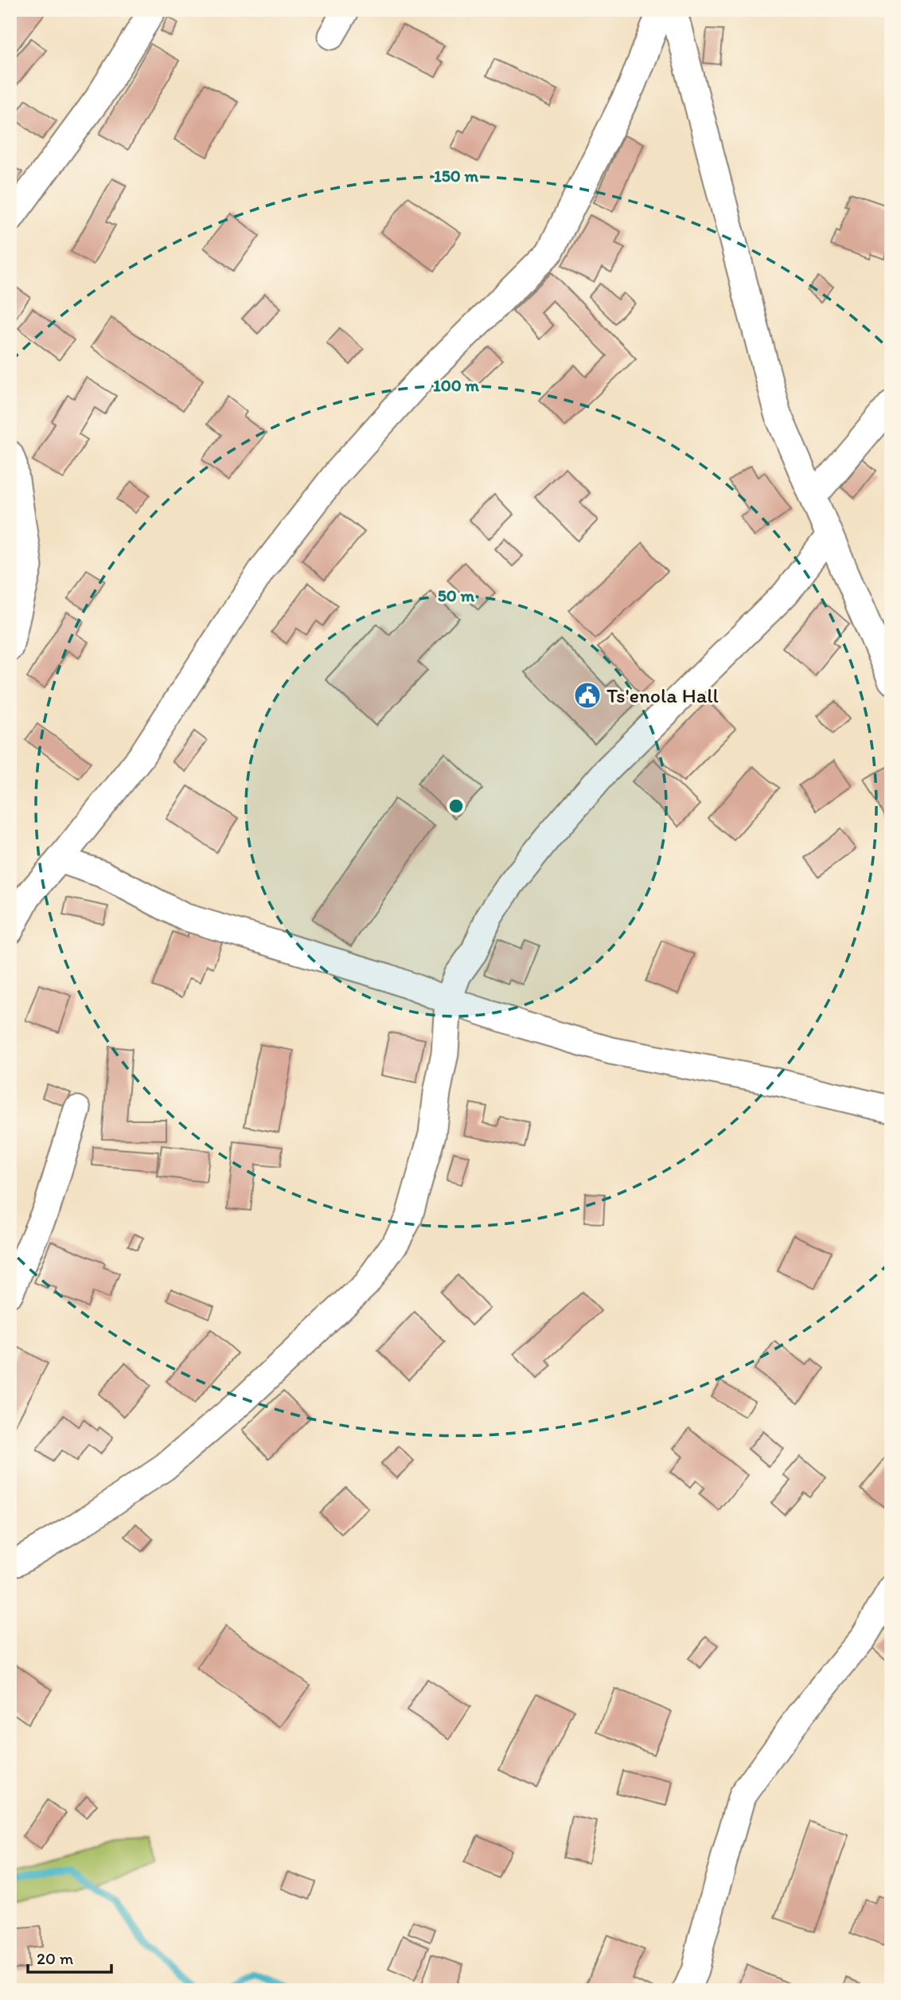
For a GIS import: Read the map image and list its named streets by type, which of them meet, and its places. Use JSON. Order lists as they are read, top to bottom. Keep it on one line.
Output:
{"places":{"public building":["Ts'enola Hall"]},"scale_bar":"20 m","rings":["150 m","100 m","50 m"]}
